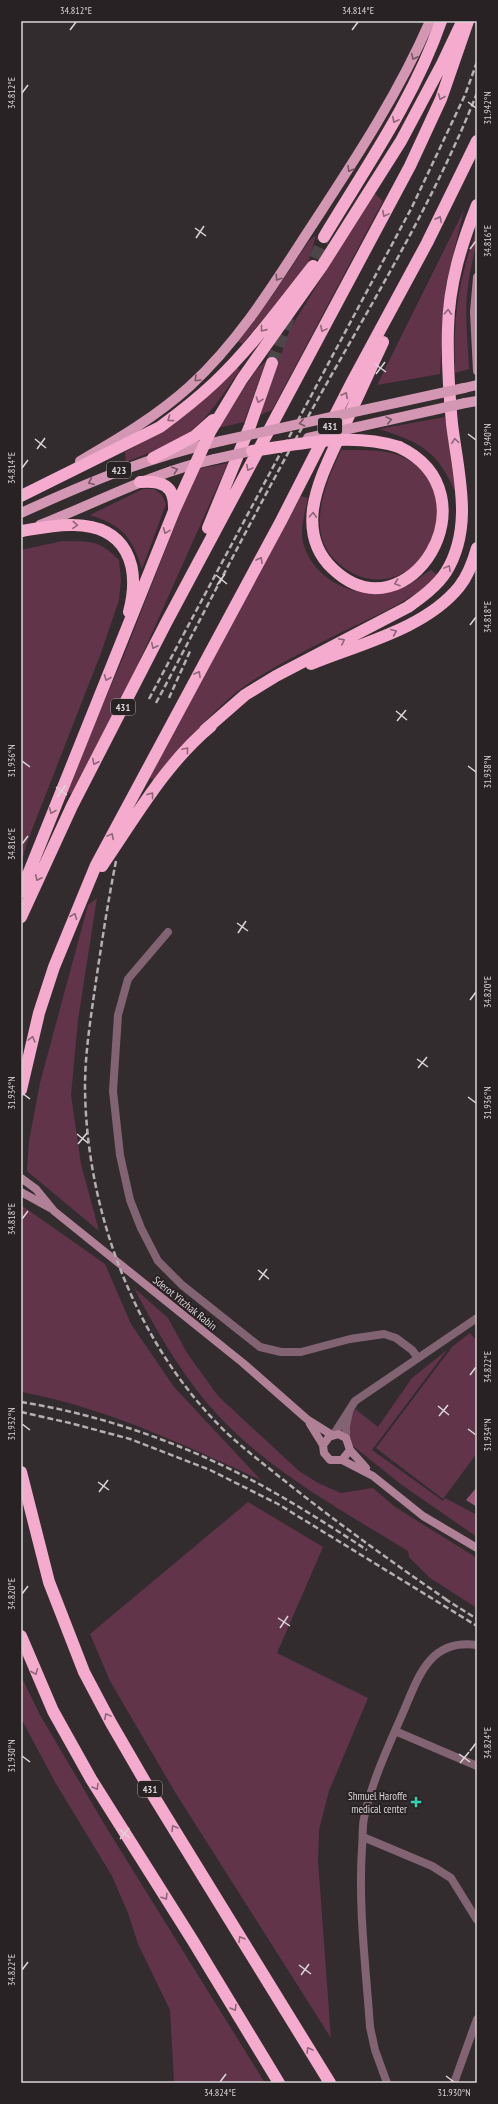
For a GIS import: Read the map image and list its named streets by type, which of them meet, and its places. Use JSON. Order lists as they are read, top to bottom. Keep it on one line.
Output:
{"streets":{"highway":["431"],"main road":["423","Sderot Yitzhak Rabin"]},"places":{"health":["Shmuel Haroffe medical center"]},"coordinates":["34.812°E","34.814°E","31.942°N","34.816°E","31.940°N","34.818°E","31.936°N","31.938°N","34.820°E","31.934°N","34.822°E","31.932°N","34.824°E","31.930°N"]}
